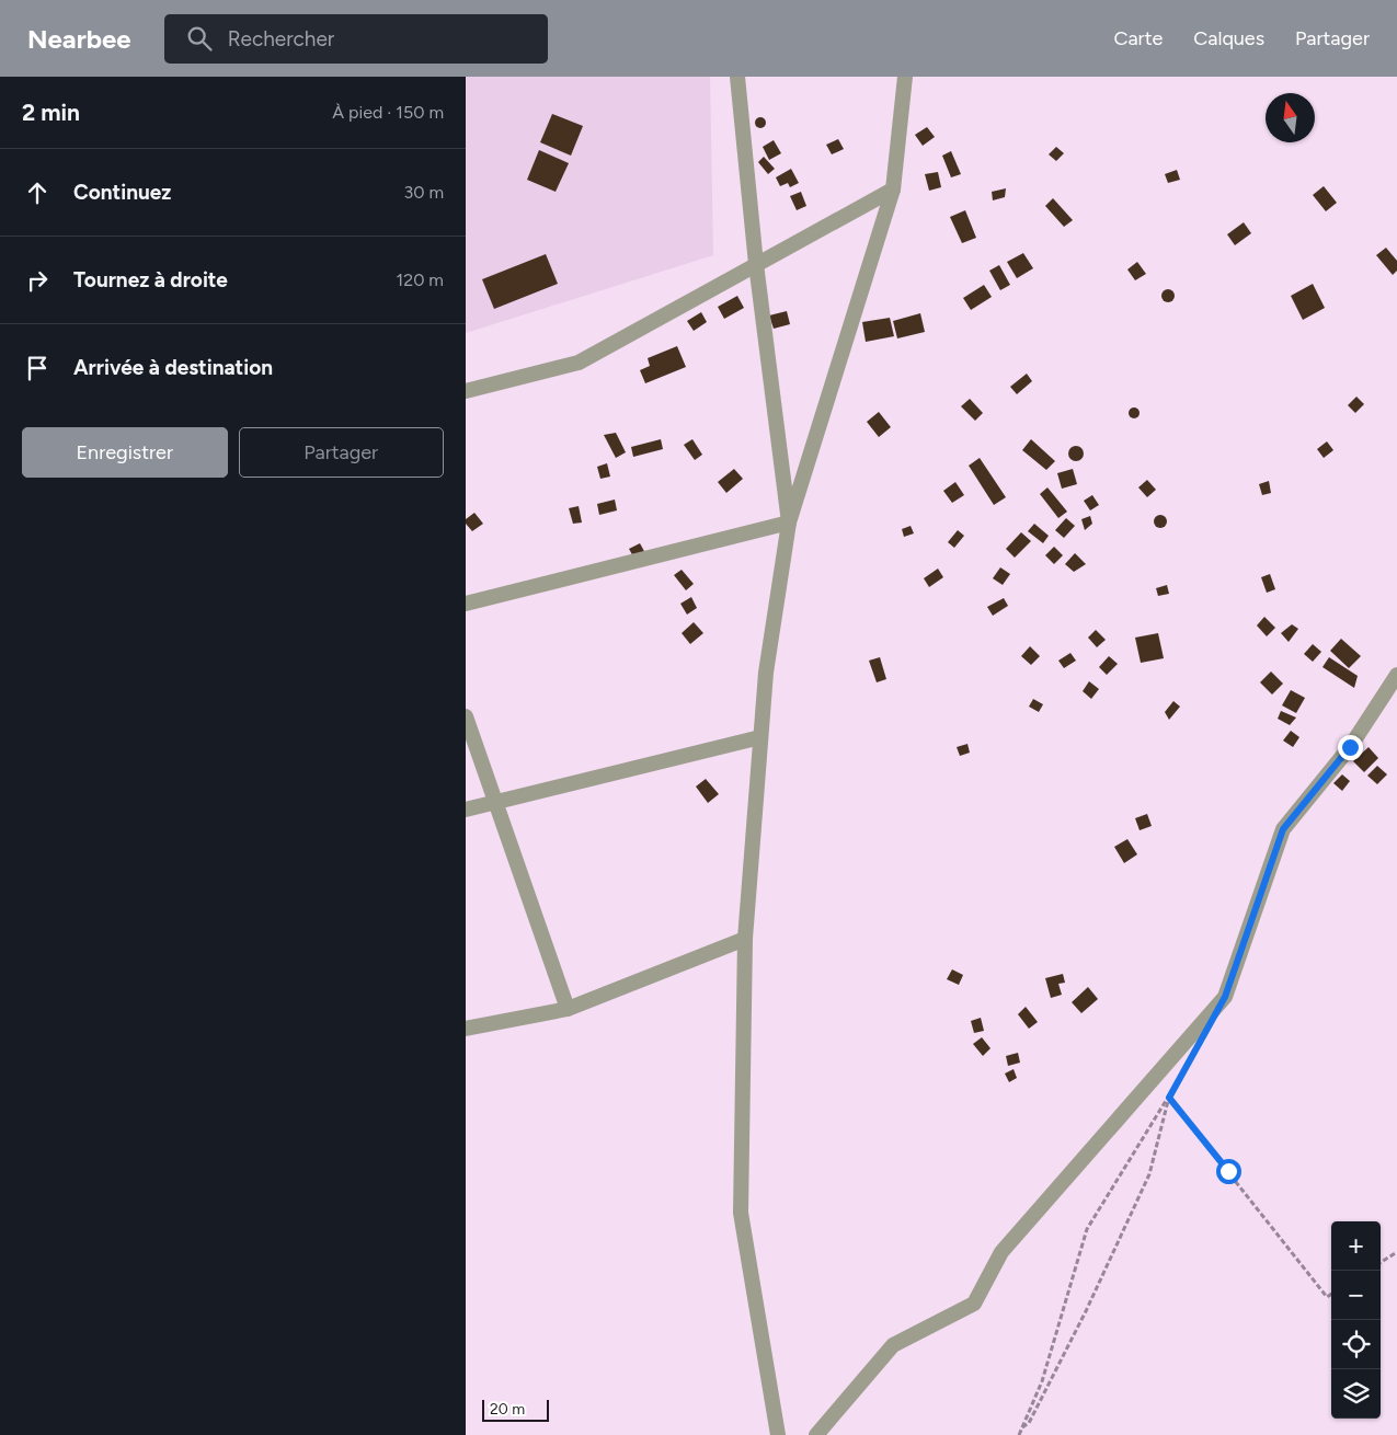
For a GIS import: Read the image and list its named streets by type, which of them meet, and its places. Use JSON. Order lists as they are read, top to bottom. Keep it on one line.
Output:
{"scale_bar":"20 m","north":"top","page":{"header":"Nearbee","search":"Rechercher","nav":["Carte","Calques","Partager"],"heading":["2 min","À pied · 150 m"],"list":[["Continuez","30 m"],["Tournez à droite","120 m"],"Arrivée à destination"],"buttons":["Enregistrer","Partager"],"map_buttons":["+","−"],"scale":"20 m"}}
